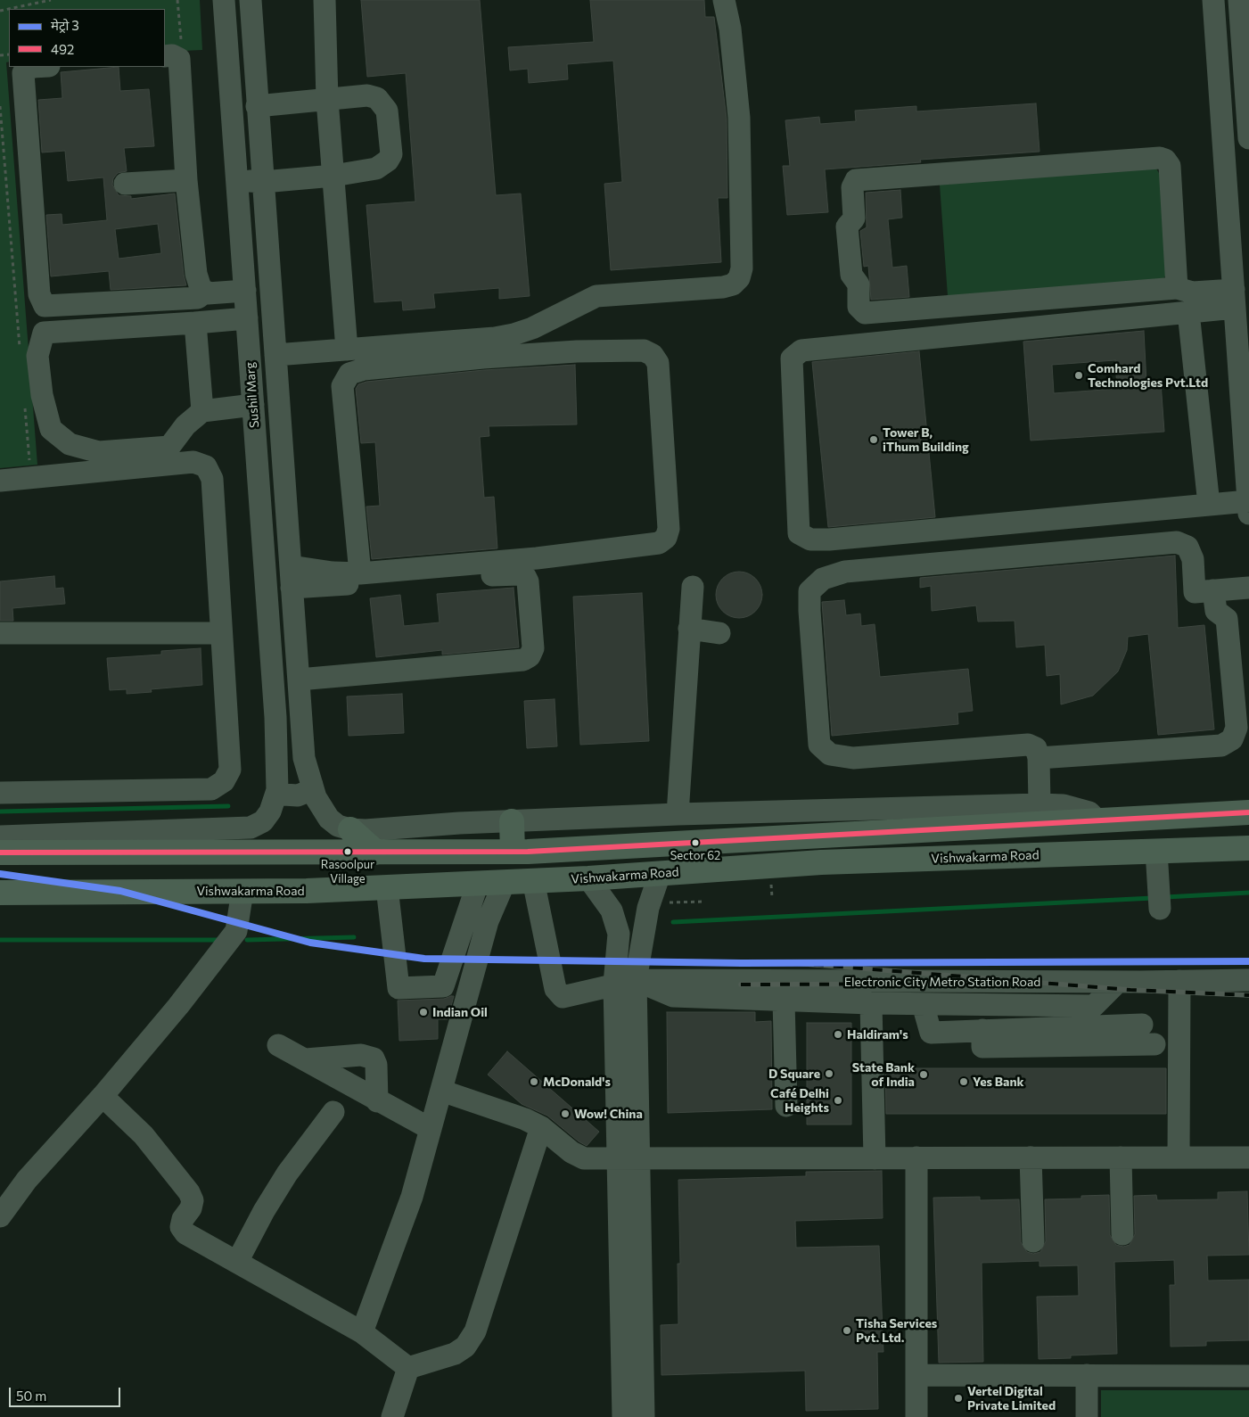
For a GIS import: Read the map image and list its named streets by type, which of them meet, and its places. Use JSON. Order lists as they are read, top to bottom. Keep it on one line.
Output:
{"streets":{"main road":["Vishwakarma Road"],"street":["Sushil Marg","Electronic City Metro Station Road"]},"crossings":[["Vishwakarma Road","Electronic City Metro Station Road"]],"places":["Comhard Technologies Pvt.Ltd","Tower B, iThum Building","Sector 62","Rasoolpur Village","Indian Oil","Haldiram's","D Square","State Bank of India","McDonald's","Yes Bank","Café Delhi Heights","Wow! China","Tisha Services Pvt. Ltd.","Vertel Digital Private Limited"],"lines":["transit line 492","metro line 3"],"legend":["मेट्रो 3","492"],"scale_bar":"50 m"}
